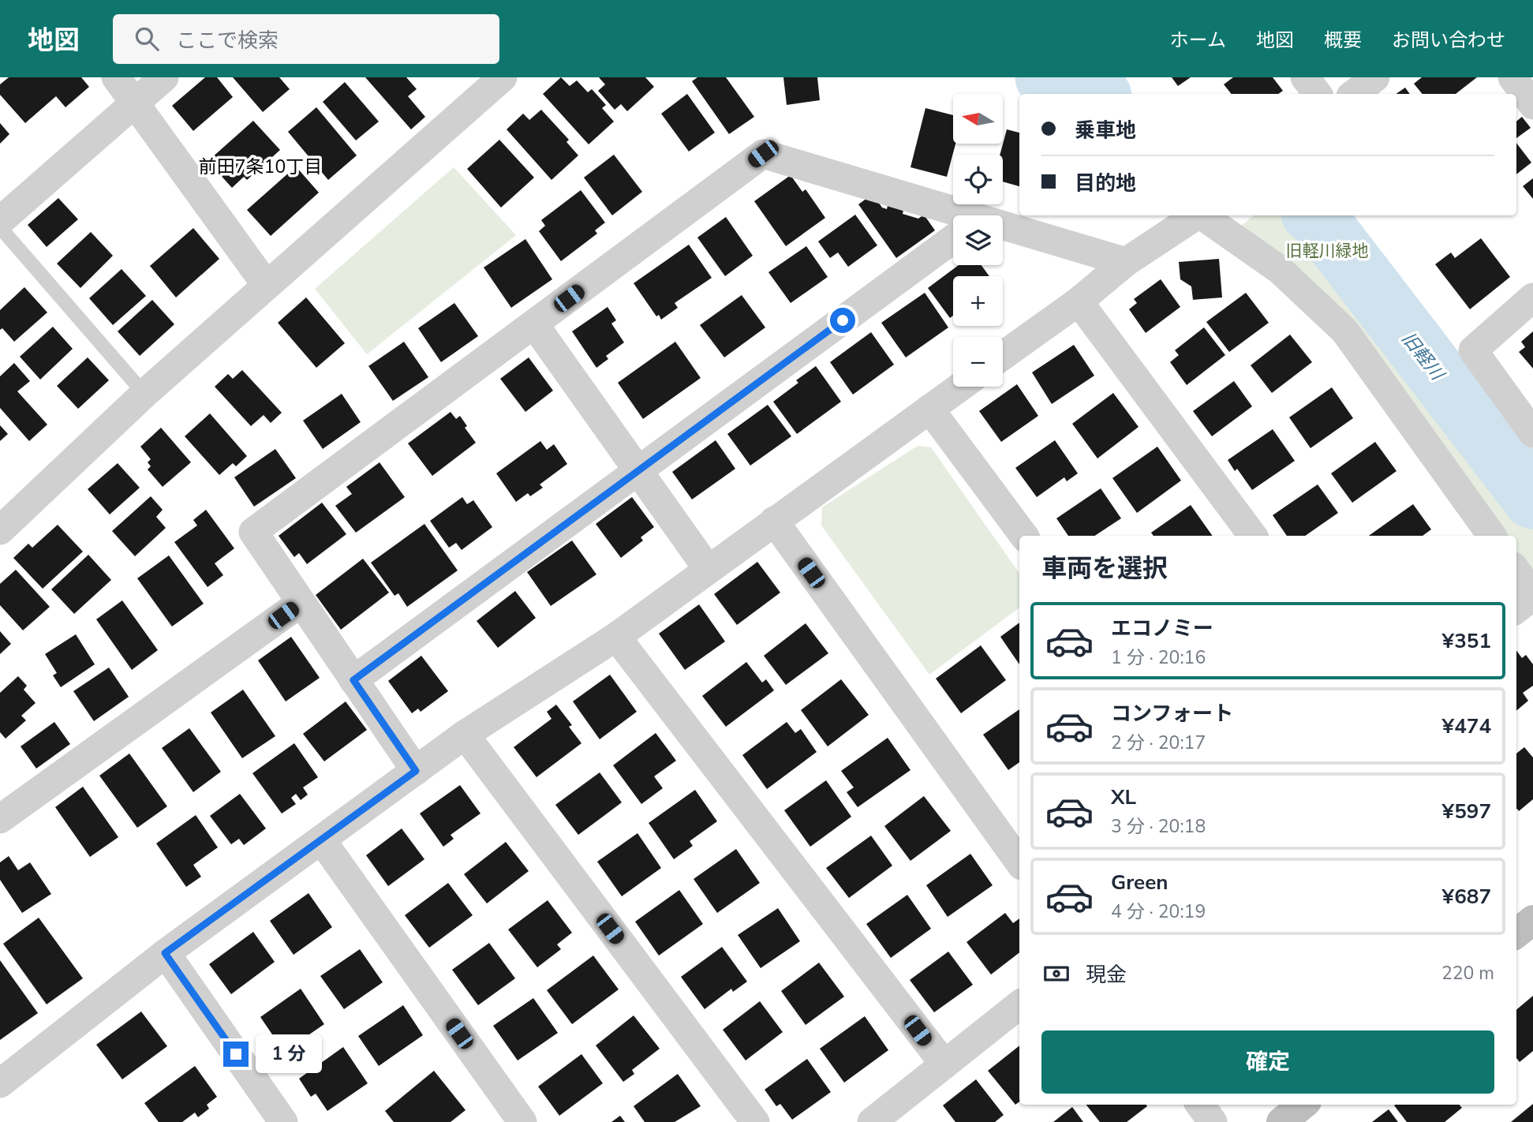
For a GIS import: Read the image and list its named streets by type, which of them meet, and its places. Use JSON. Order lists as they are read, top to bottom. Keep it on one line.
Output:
{"districts":["前田7条10丁目"],"water":["旧軽川"],"parks":["旧軽川緑地"],"north":"left","page":{"header":"地図","search":"ここで検索","nav":["ホーム","地図","概要","お問い合わせ"],"map_buttons":["+","−"],"banner":["乗車地","目的地"],"heading":"車両を選択","list":[{"name":"エコノミー","note":"1 分 · 20:16","value":"¥351"},{"name":"コンフォート","note":"2 分 · 20:17","value":"¥474"},{"name":"XL","note":"3 分 · 20:18","value":"¥597"},{"name":"Green","note":"4 分 · 20:19","value":"¥687"}],"pay":["現金","220 m"],"buttons":"確定","bubble":"1 分"}}
